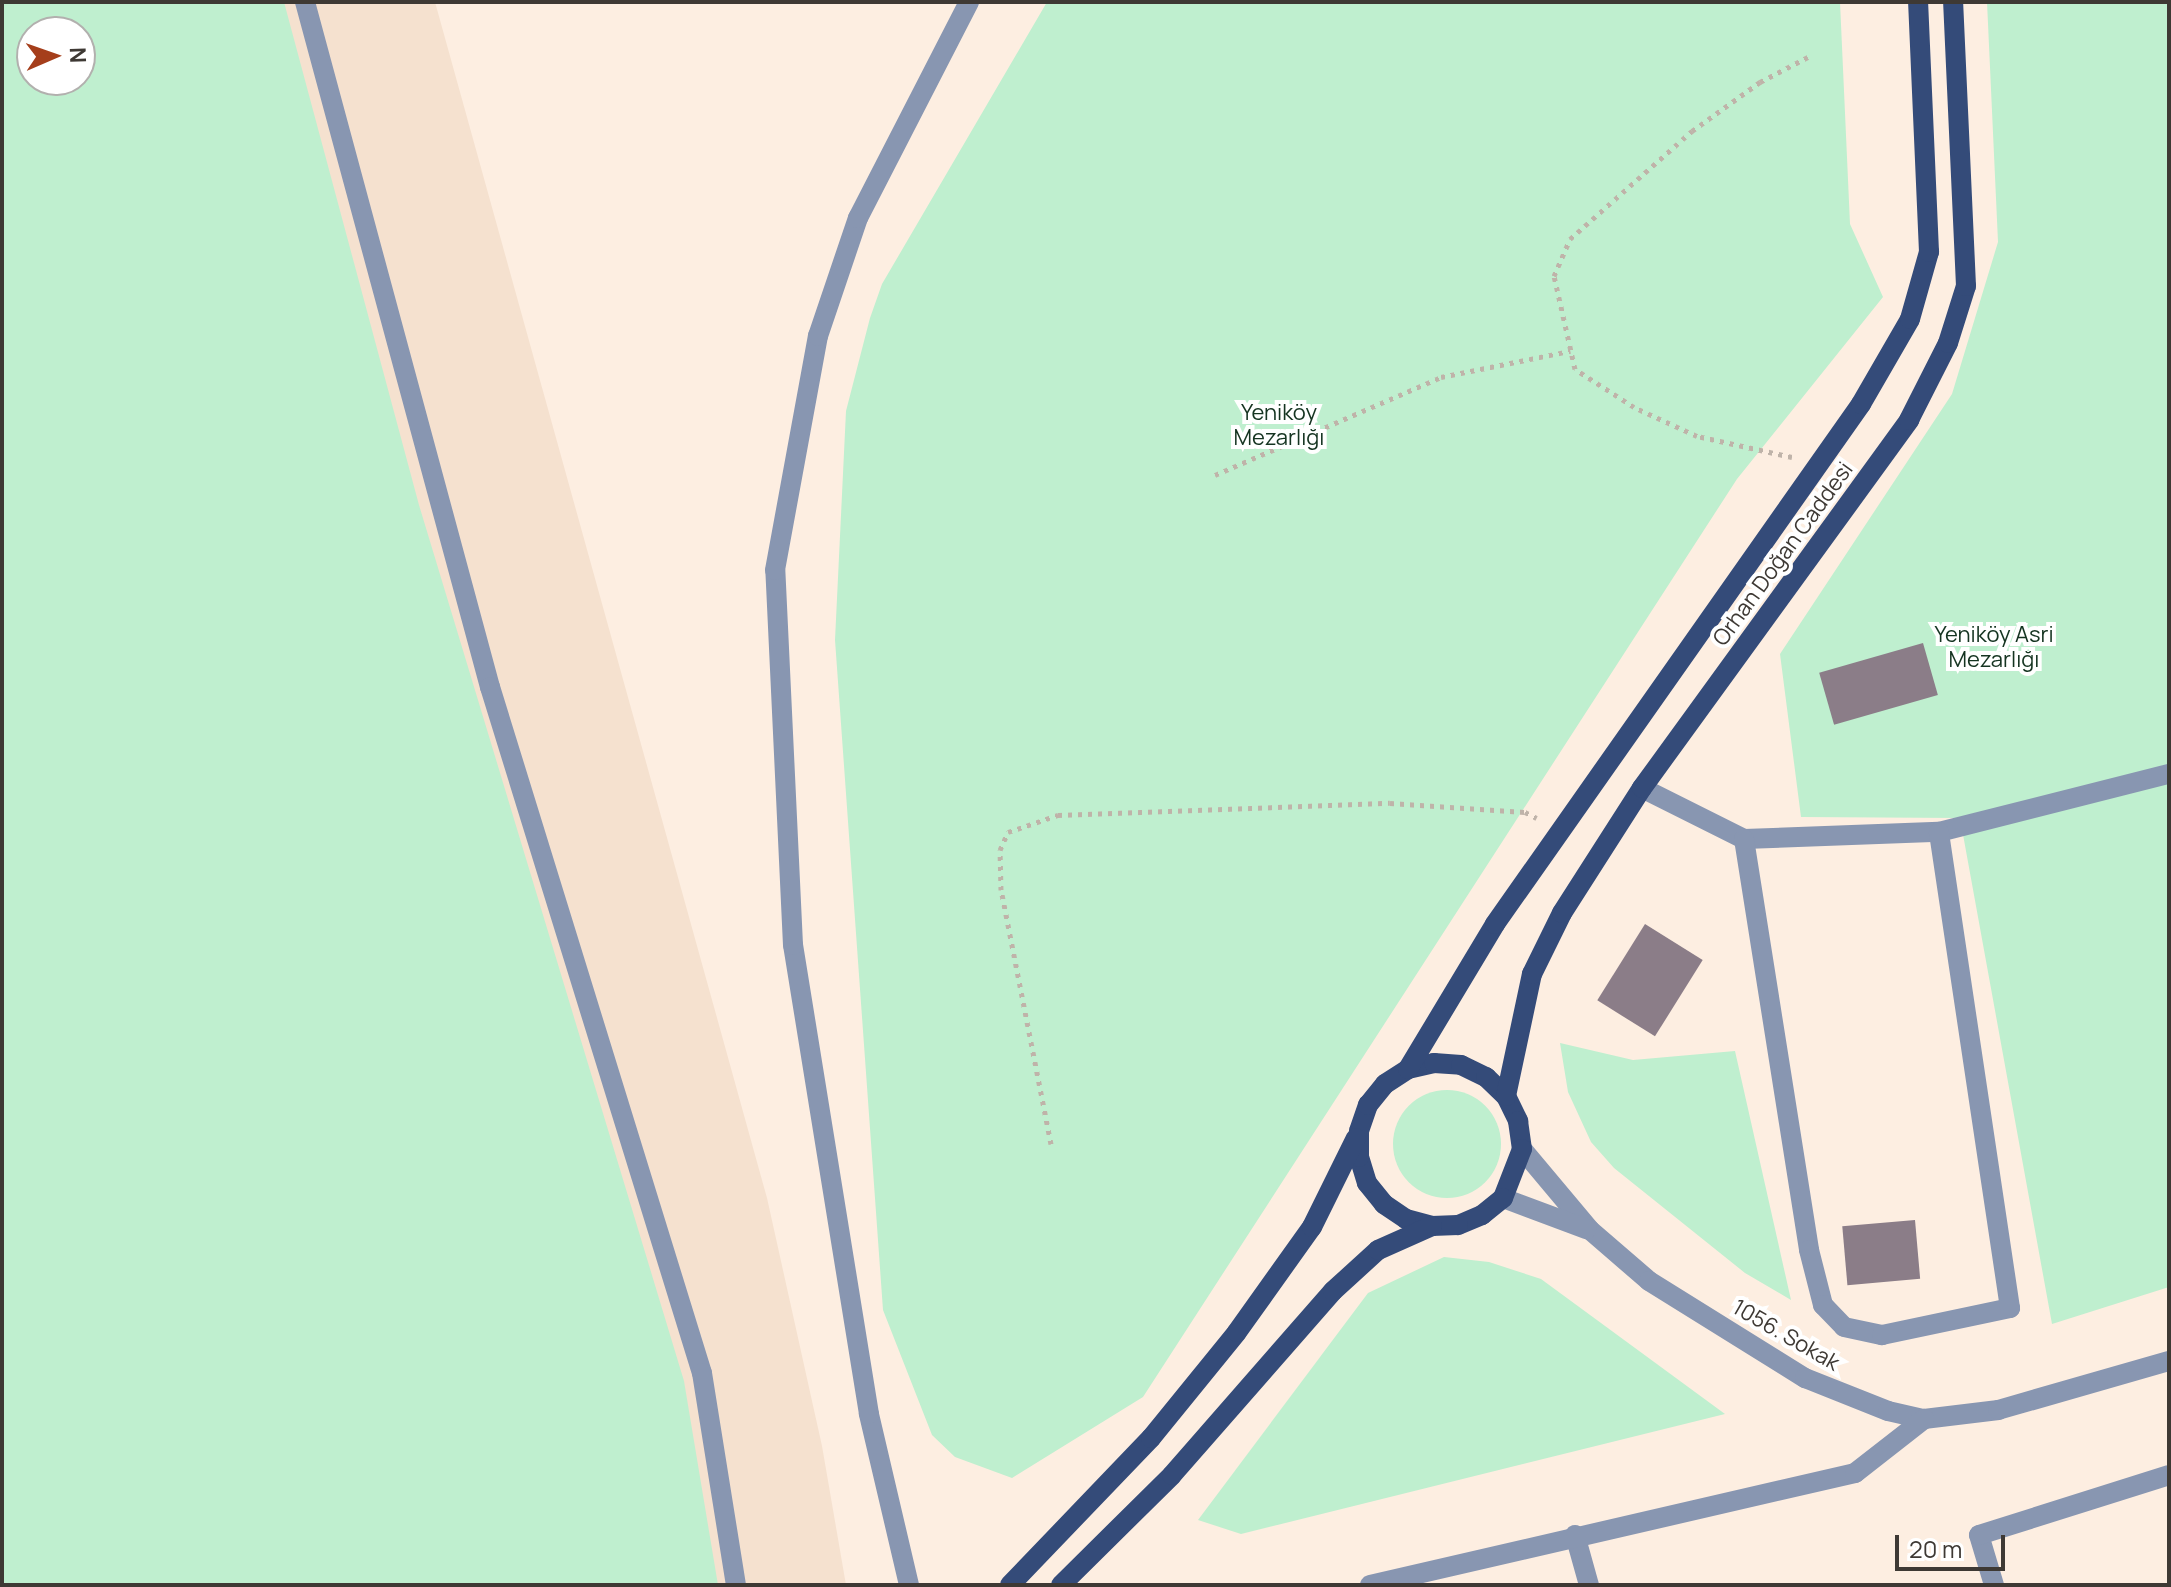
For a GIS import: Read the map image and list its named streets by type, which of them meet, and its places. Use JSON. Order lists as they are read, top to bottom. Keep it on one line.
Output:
{"streets":{"main road":["Orhan Doğan Caddesi"],"street":["1056. Sokak"]},"parks":["Yeniköy Mezarlığı","Yeniköy Asri Mezarlığı"],"scale_bar":"20 m","north":"right"}
